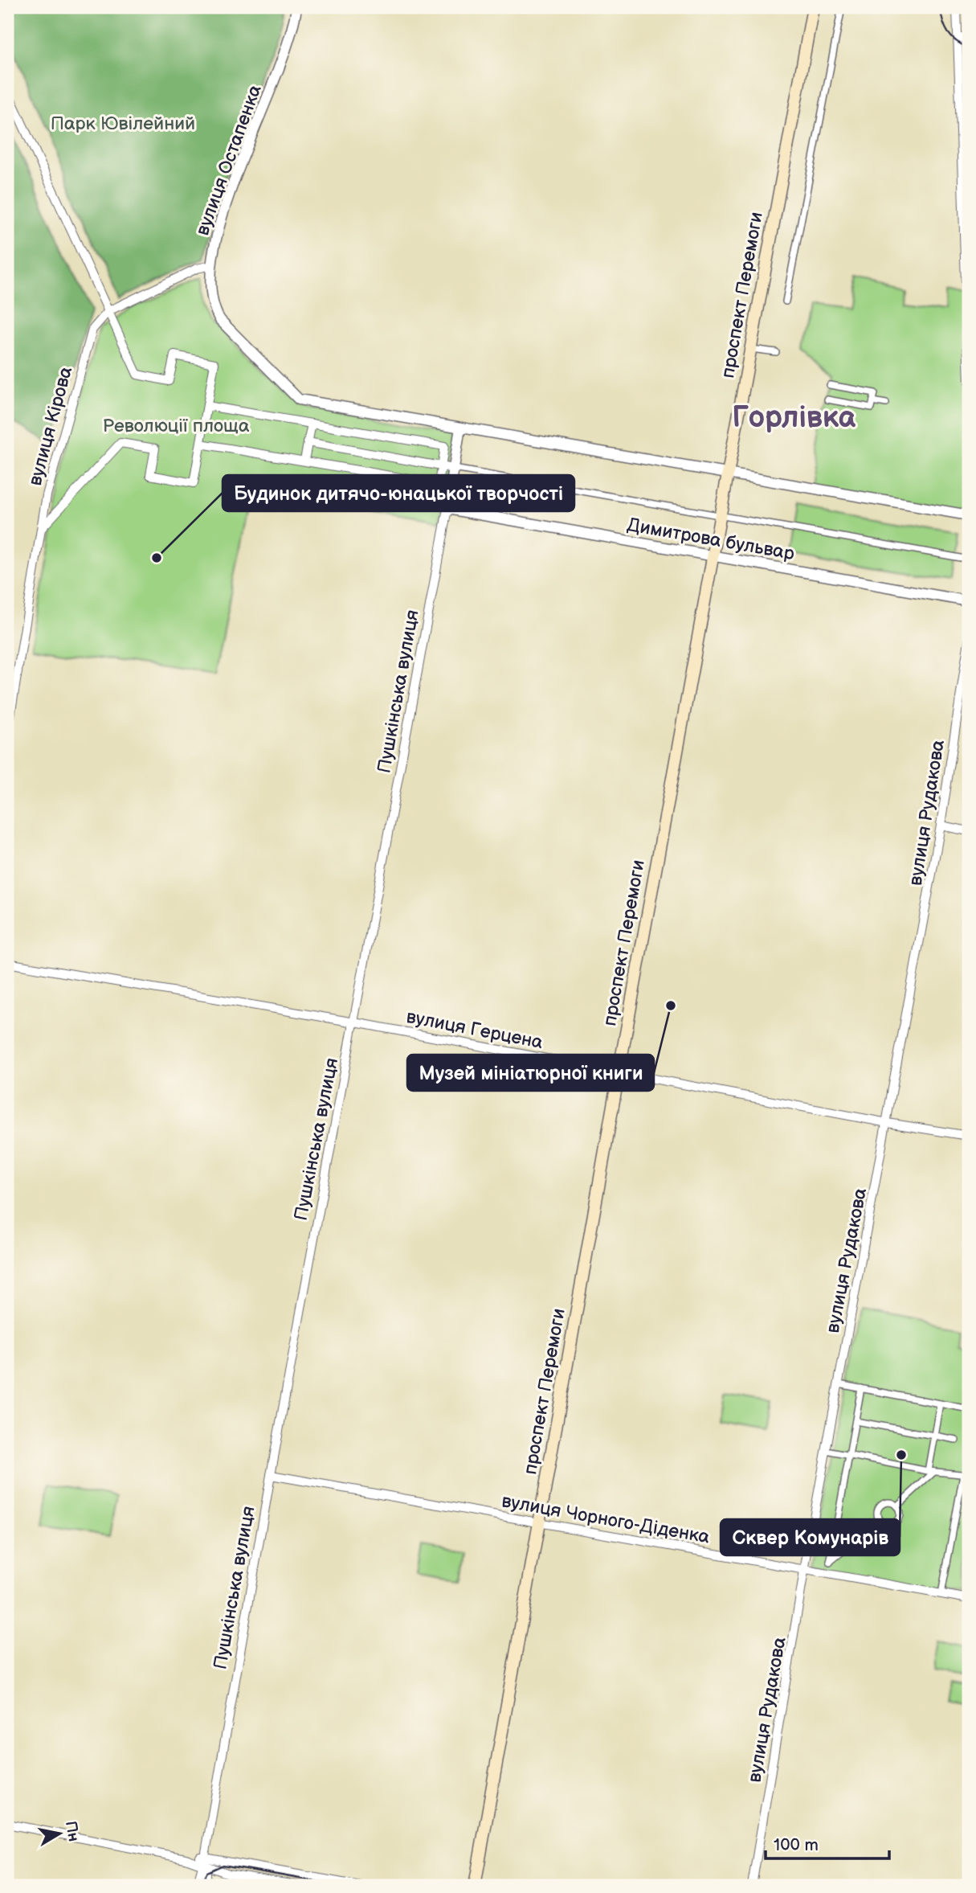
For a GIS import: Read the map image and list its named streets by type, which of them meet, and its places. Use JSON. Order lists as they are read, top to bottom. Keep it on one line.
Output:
{"streets":{"main road":["проспект Перемоги"],"street":["вулиця Остапенка","вулиця Кірова","Димитрова бульвар","Пушкінська вулиця","вулиця Рудакова","вулиця Герцена","вулиця Чорного-Діденка"]},"crossings":[["вулиця Остапенка","вулиця Кірова"],["вулиця Остапенка","Пушкінська вулиця"],["проспект Перемоги","Димитрова бульвар"],["проспект Перемоги","вулиця Герцена"],["проспект Перемоги","вулиця Чорного-Діденка"],["Димитрова бульвар","Пушкінська вулиця"],["Пушкінська вулиця","вулиця Герцена"],["Пушкінська вулиця","вулиця Чорного-Діденка"],["вулиця Рудакова","вулиця Герцена"],["вулиця Рудакова","вулиця Чорного-Діденка"]],"districts":["Горлівка"],"parks":["Парк Ювілейний","Революції площа"],"places":["Будинок дитячо-юнацької творчості","Музей мініатюрної книги","Сквер Комунарів"],"scale_bar":"100 m","north":"right"}
